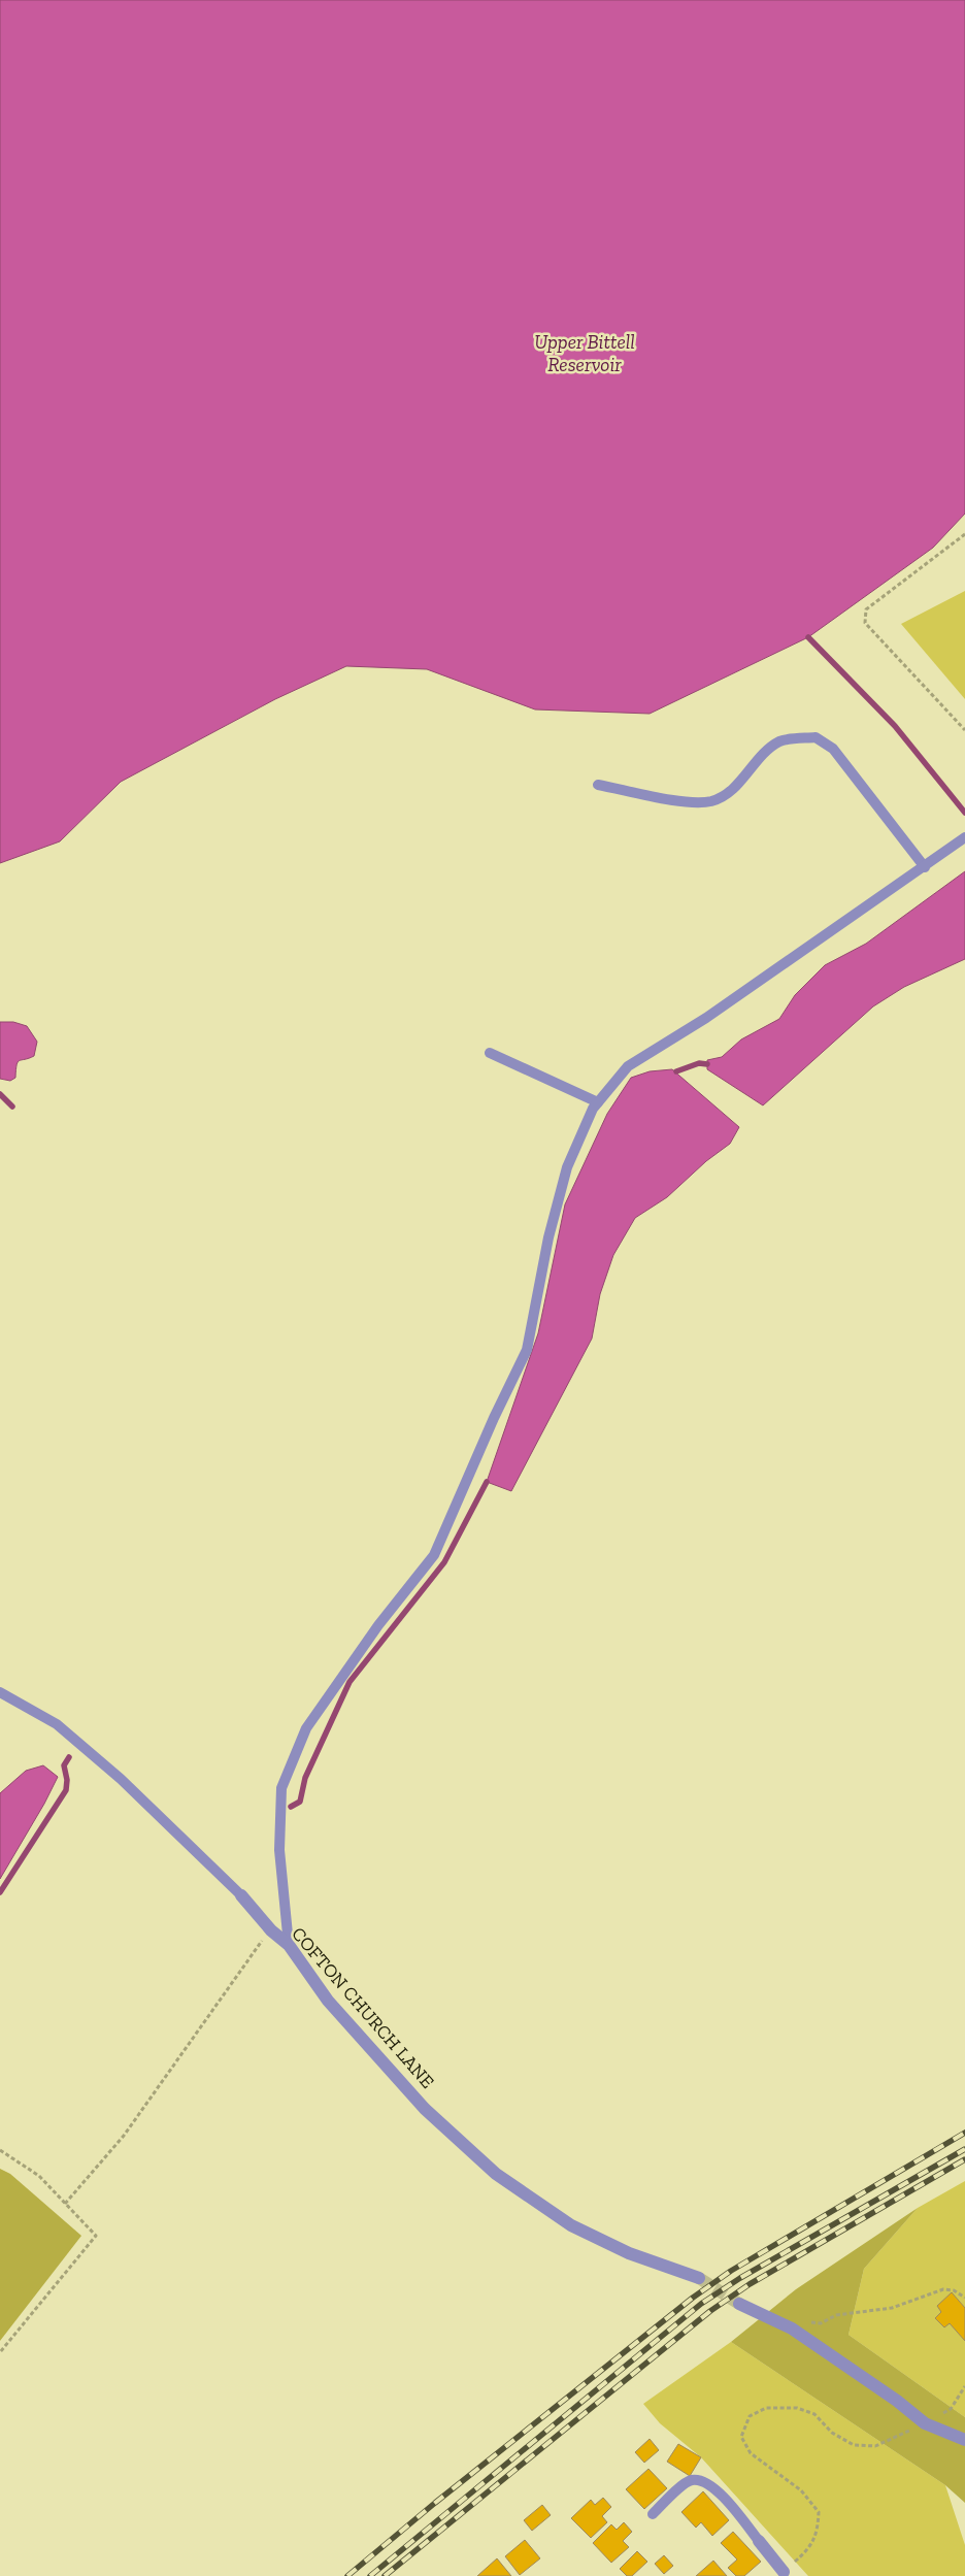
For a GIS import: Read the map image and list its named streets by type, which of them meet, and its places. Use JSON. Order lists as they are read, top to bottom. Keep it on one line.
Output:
{"streets":{"street":["COFTON CHURCH LANE"]},"water":["Upper Bittell Reservoir"]}
